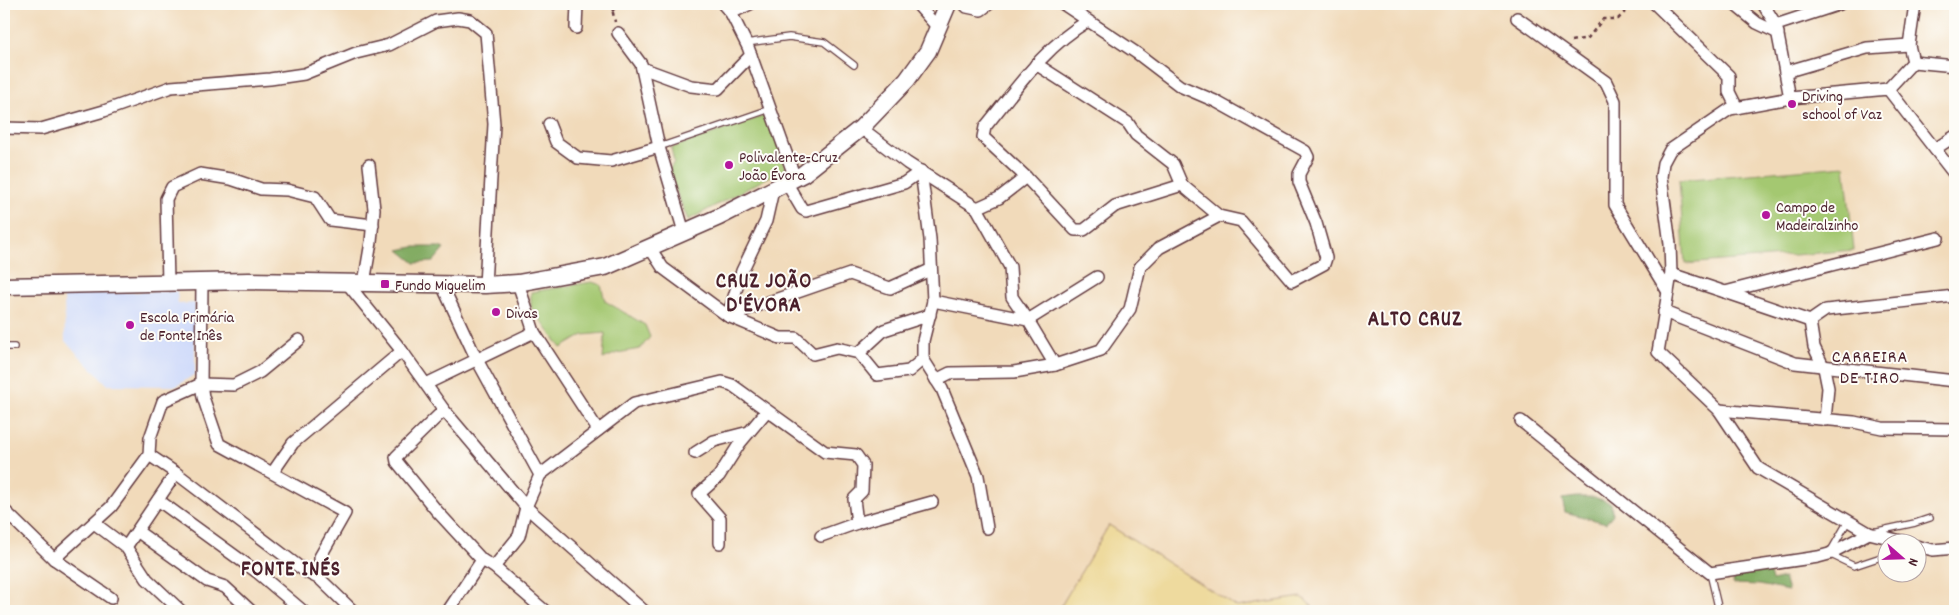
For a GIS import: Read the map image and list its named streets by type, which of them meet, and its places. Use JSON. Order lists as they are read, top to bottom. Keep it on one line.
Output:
{"districts":["CRUZ JOÃO D'ÉVORA","ALTO CRUZ","CARREIRA DE TIRO","FONTE INÉS"],"places":{"other":["Driving school of Vaz","Polivalente-Cruz João Évora","Campo de Madeiralzinho","Divas","Escola Primária de Fonte Inês"],"transit":["Fundo Miguelim"]},"north":"right"}
